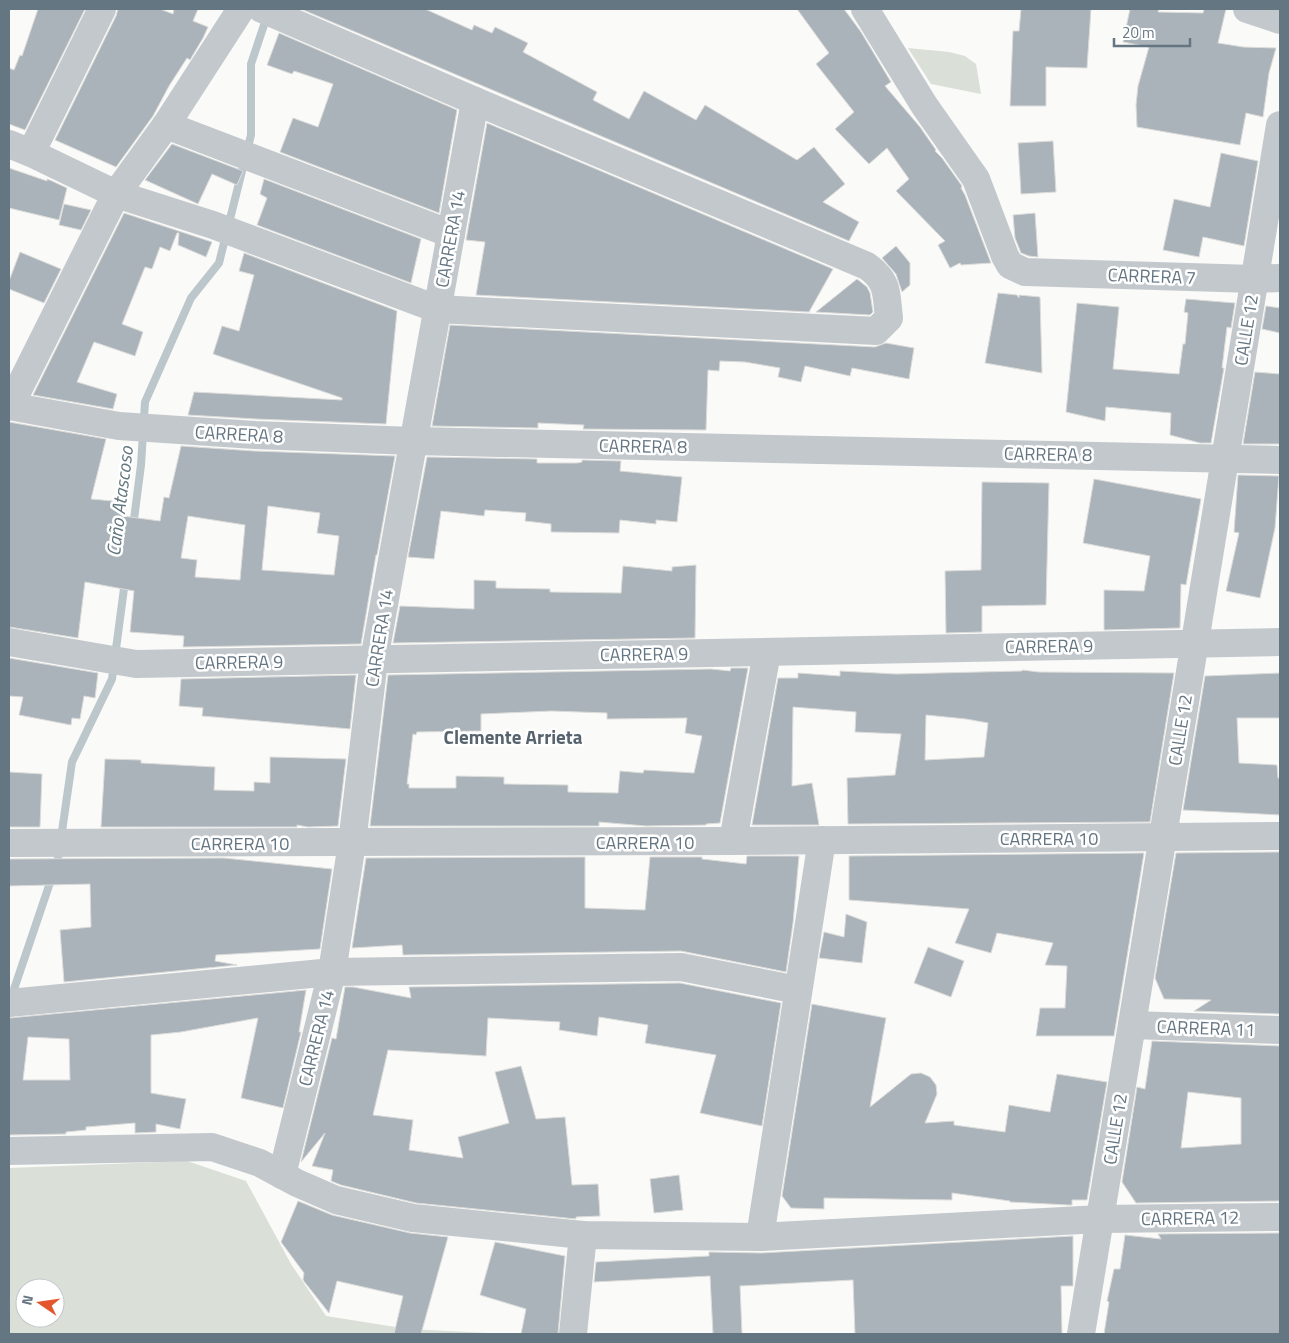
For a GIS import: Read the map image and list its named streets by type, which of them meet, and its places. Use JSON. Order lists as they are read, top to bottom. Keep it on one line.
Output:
{"streets":{"street":["CARRERA 14","CARRERA 7","CALLE 12","CARRERA 8","CARRERA 9","CARRERA 10","CARRERA 11","CARRERA 12"]},"crossings":[["CARRERA 14","CARRERA 8"],["CARRERA 14","CARRERA 9"],["CARRERA 14","CARRERA 10"],["CARRERA 14","CARRERA 12"],["CARRERA 7","CALLE 12"],["CALLE 12","CARRERA 8"],["CALLE 12","CARRERA 9"],["CALLE 12","CARRERA 10"],["CALLE 12","CARRERA 11"],["CALLE 12","CARRERA 12"]],"districts":["Clemente Arrieta"],"water":["Caño Atascoso"],"scale_bar":"20 m","north":"left"}
